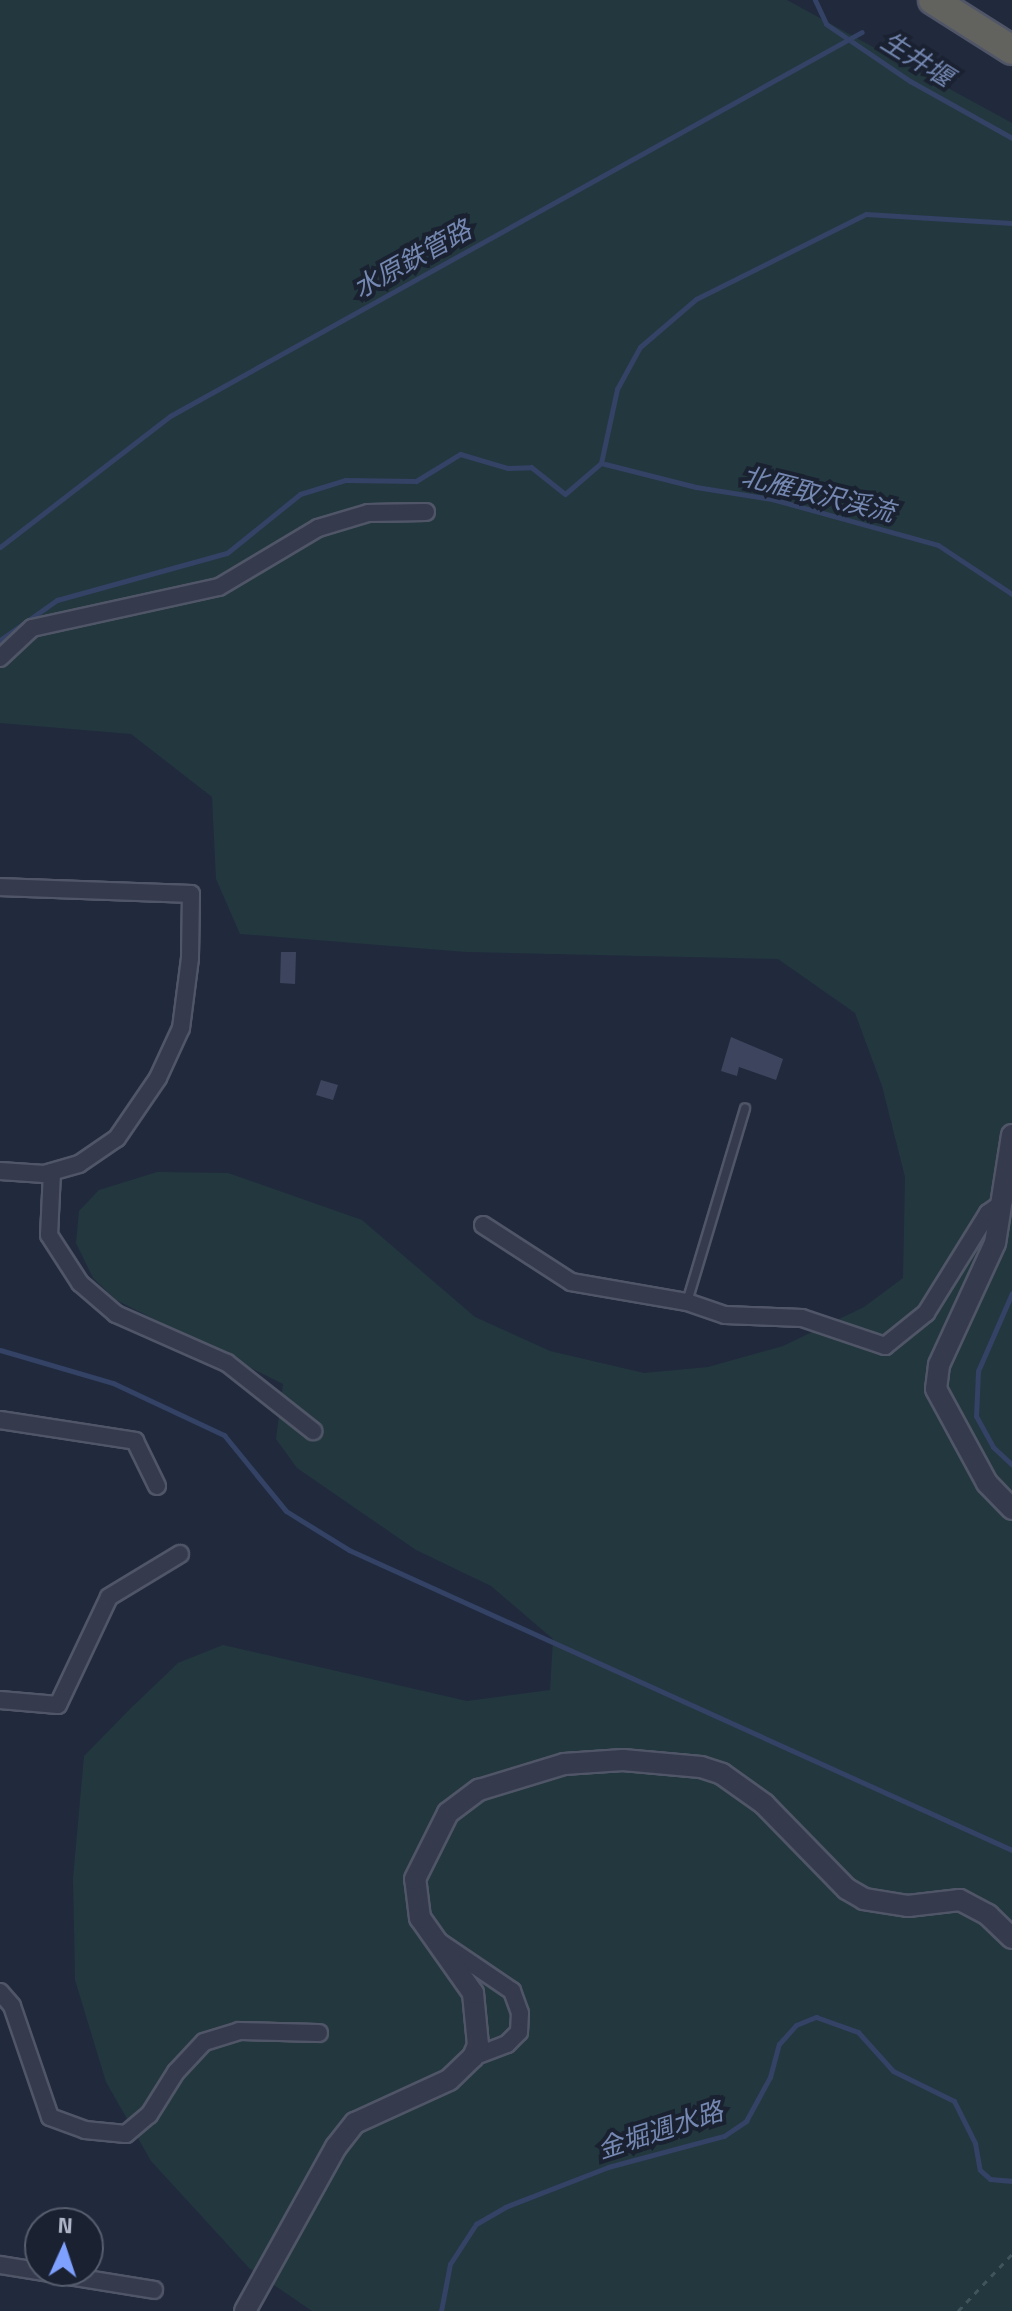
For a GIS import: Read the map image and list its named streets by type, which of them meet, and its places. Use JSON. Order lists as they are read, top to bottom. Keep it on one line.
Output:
{"water":["生井堰","水原鉄管路","北雁取沢渓流","金堀週水路"],"north":"top"}
